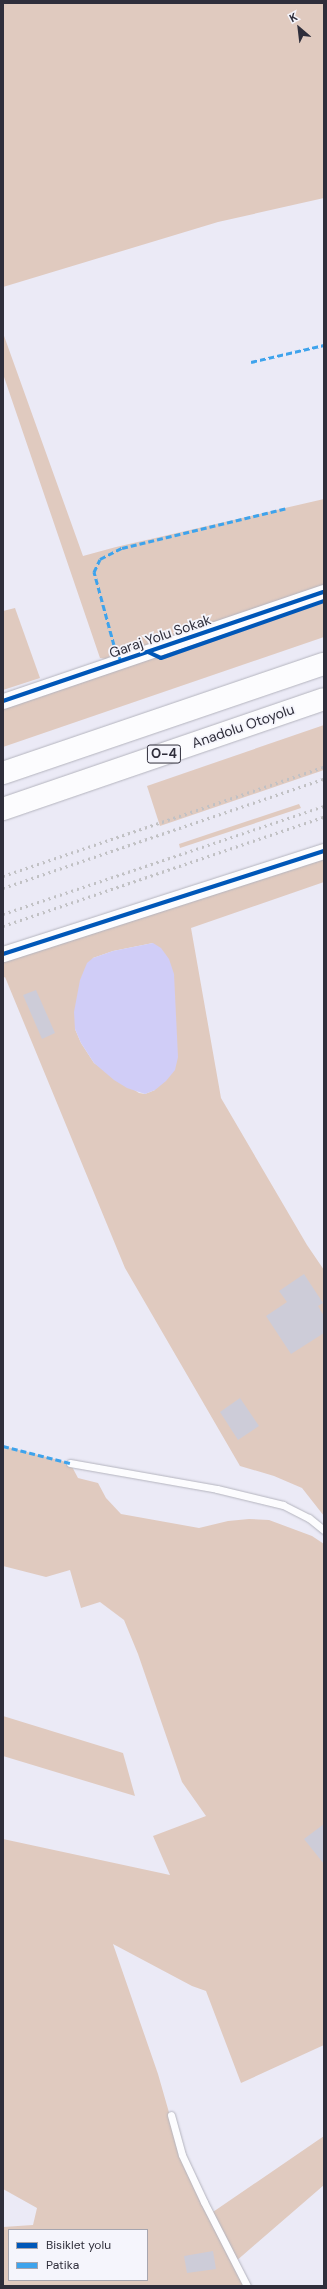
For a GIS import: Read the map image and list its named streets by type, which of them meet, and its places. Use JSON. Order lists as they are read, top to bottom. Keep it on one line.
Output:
{"streets":{"highway":["Anadolu Otoyolu","O-4"],"street":["Garaj Yolu Sokak"]},"legend":["Bisiklet yolu","Patika"],"north":"top left"}
